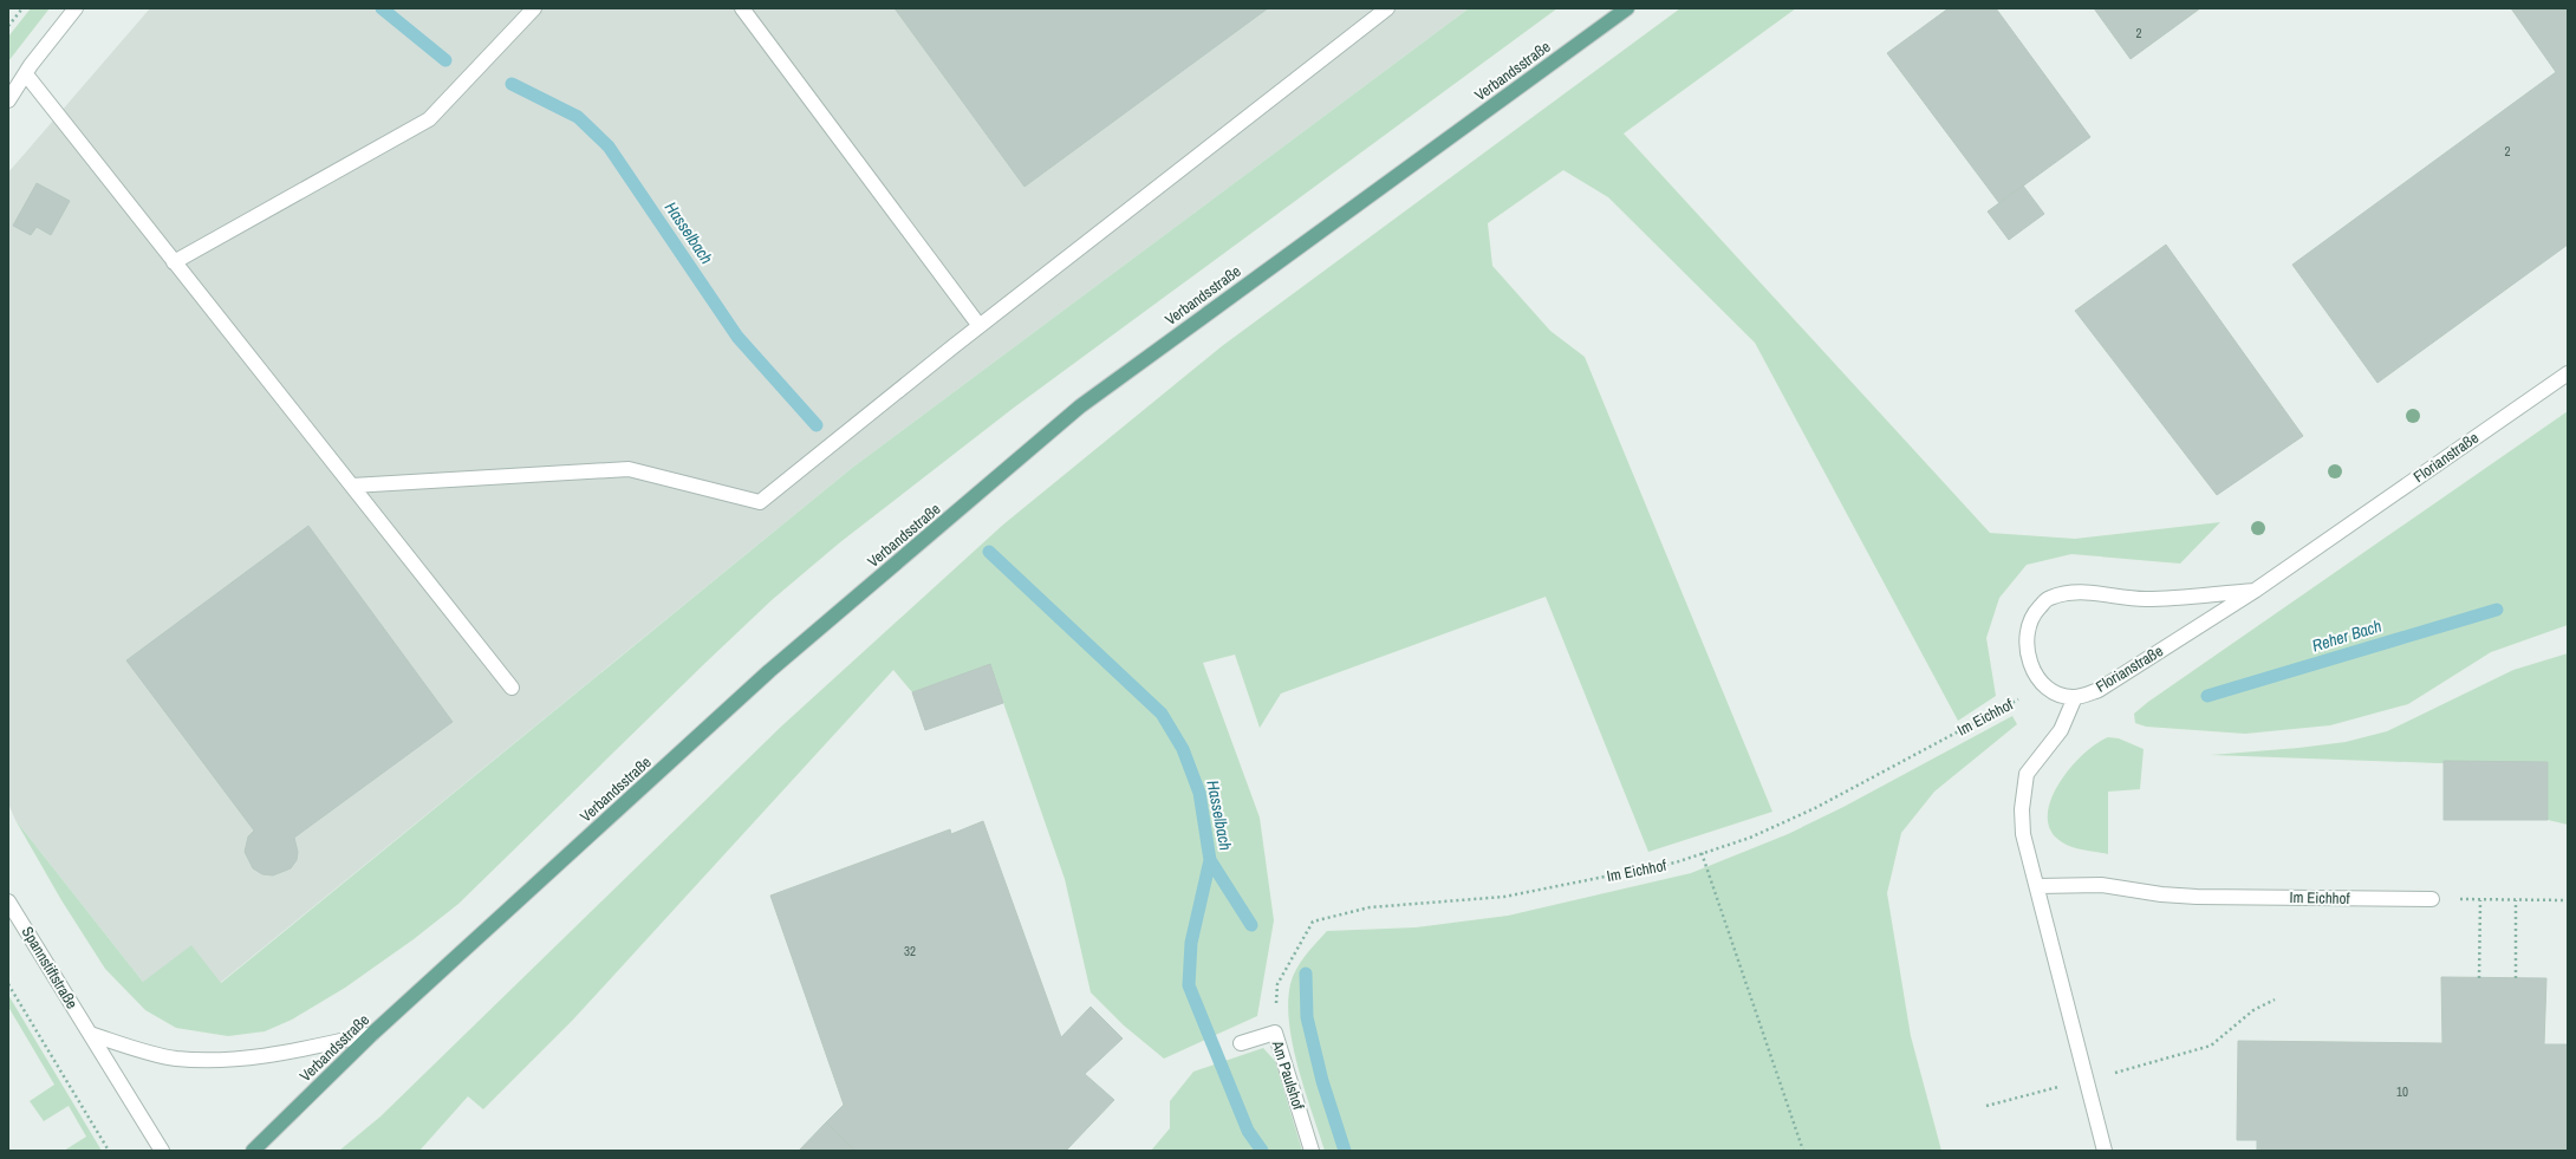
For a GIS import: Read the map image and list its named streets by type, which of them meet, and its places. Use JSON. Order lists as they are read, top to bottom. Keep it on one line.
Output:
{"streets":{"main road":["Verbandsstraße"],"street":["Florianstraße","Im Eichhof","Spannstiftstraße","Am Paulshof"]},"crossings":[["Im Eichhof","Am Paulshof"]],"water":["Hasselbach","Reher Bach"],"house_numbers":["2","2","32","10"]}
